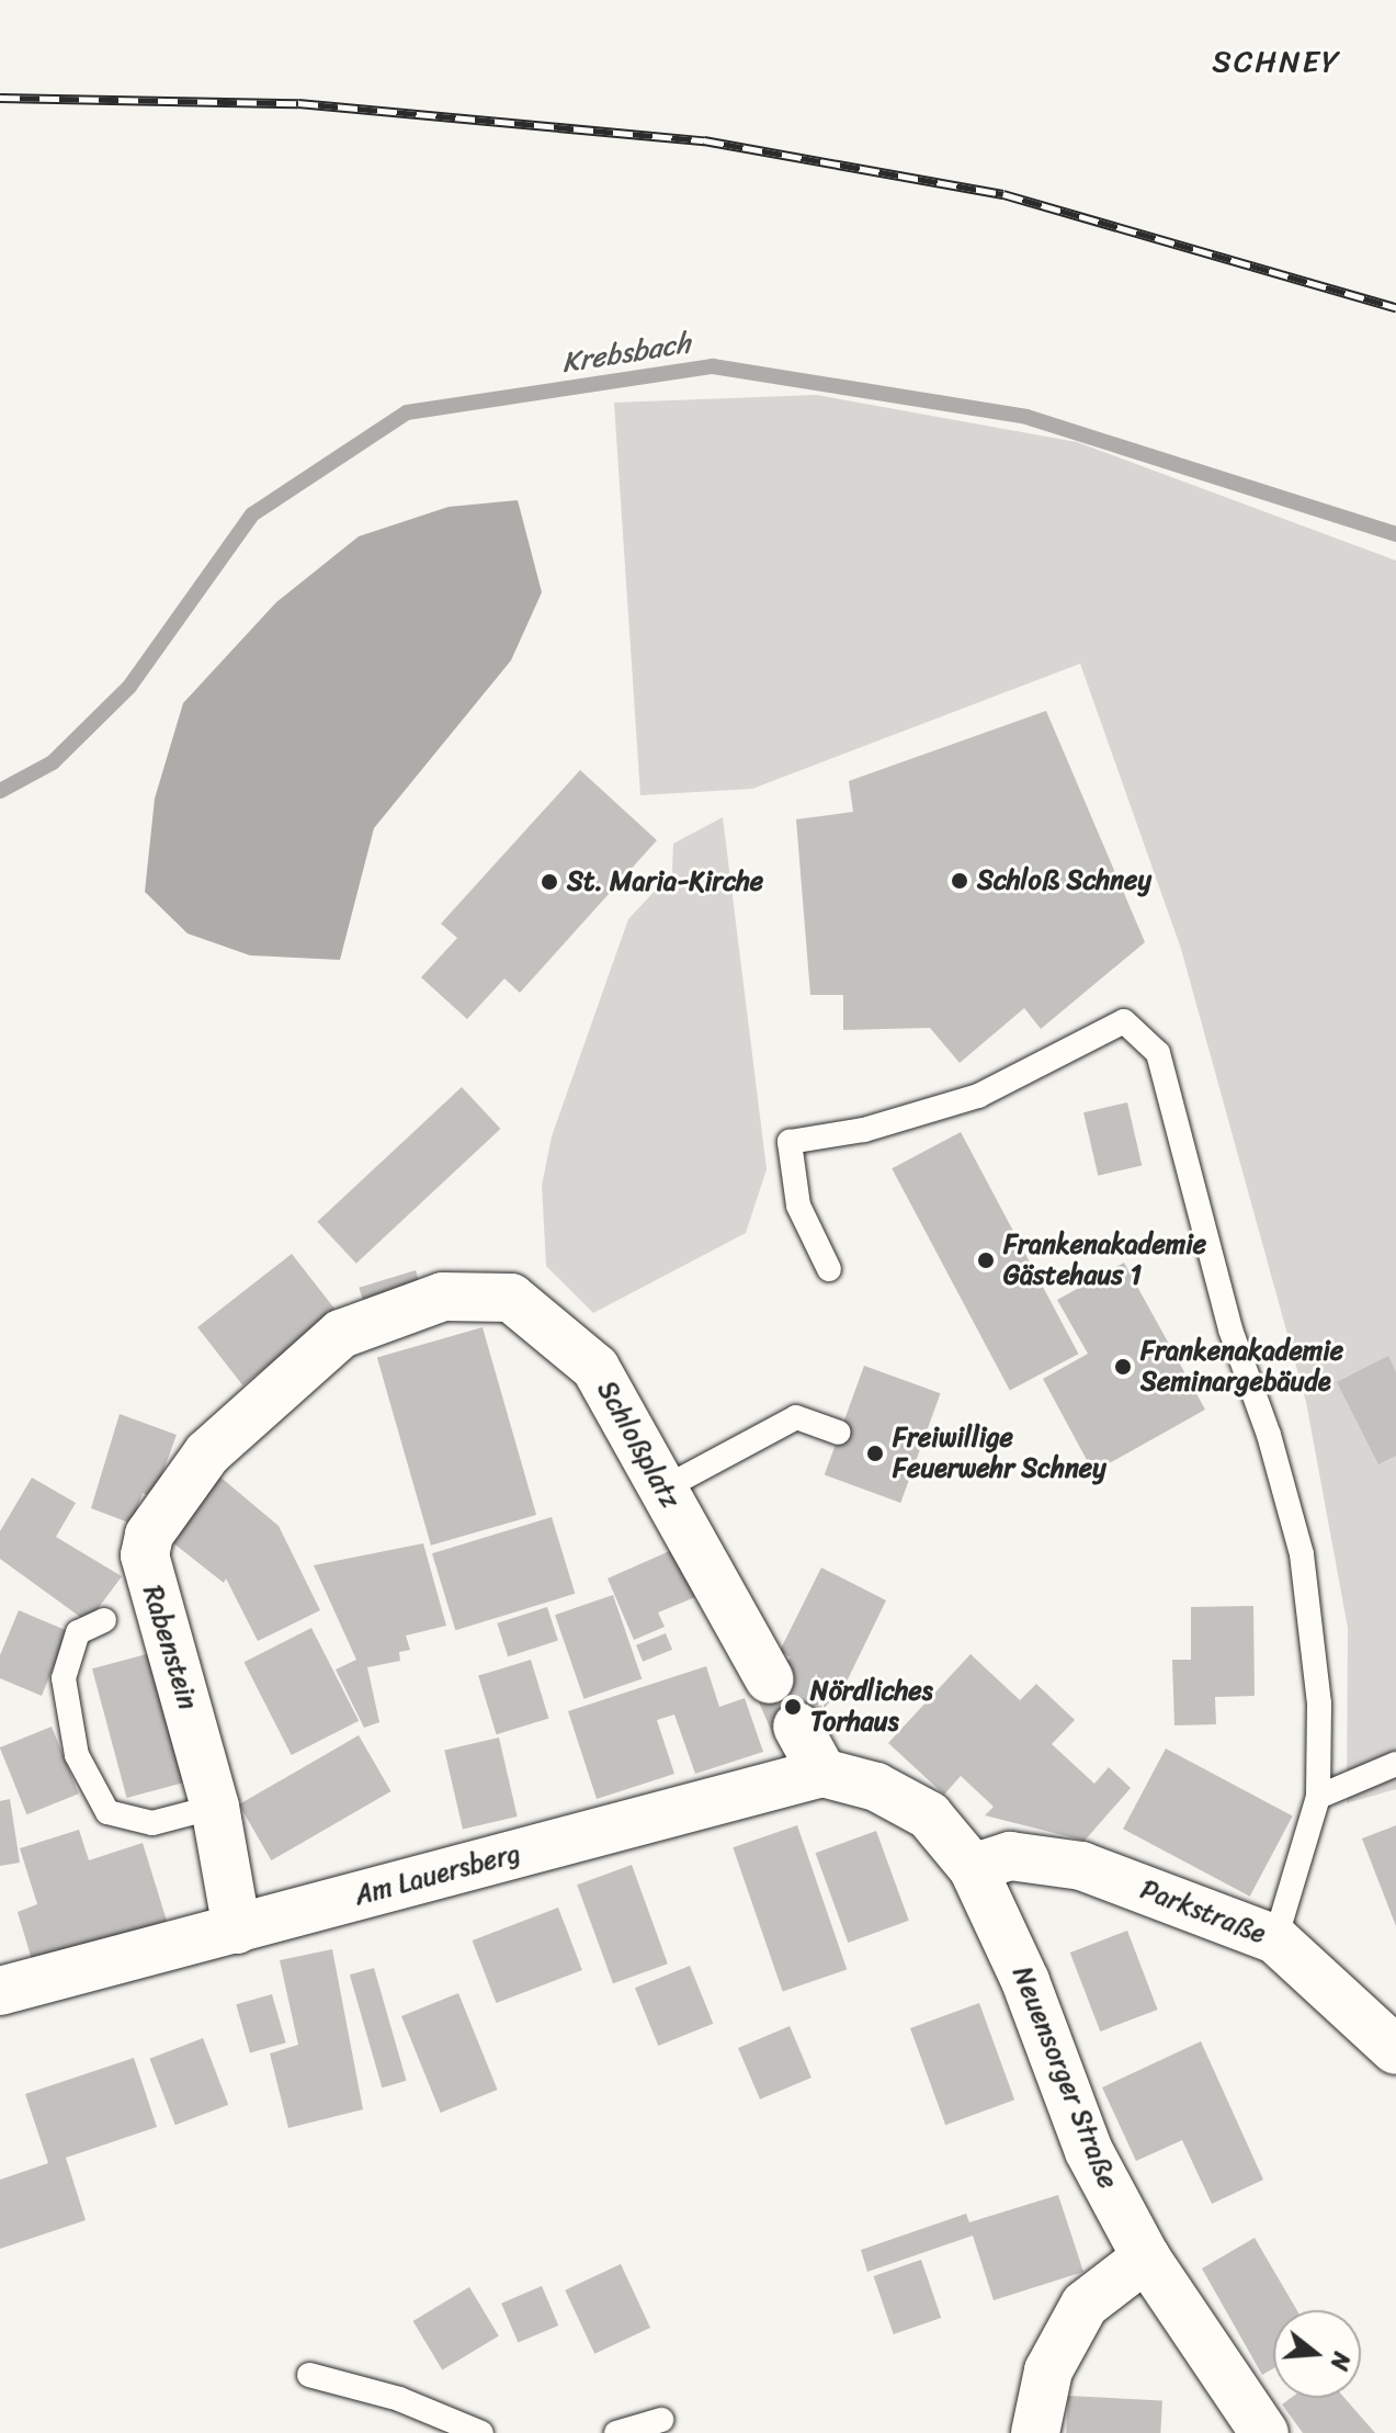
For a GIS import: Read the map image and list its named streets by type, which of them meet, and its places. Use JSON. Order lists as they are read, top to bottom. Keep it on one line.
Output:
{"streets":{"street":["Schloßplatz","Rabenstein","Am Lauersberg","Parkstraße","Neuensorger Straße"]},"crossings":[["Schloßplatz","Rabenstein"],["Rabenstein","Am Lauersberg"],["Am Lauersberg","Neuensorger Straße"],["Parkstraße","Neuensorger Straße"]],"districts":["SCHNEY"],"water":["Krebsbach"],"places":["Schloß Schney","St. Maria-Kirche","Frankenakademie Gästehaus 1","Frankenakademie Seminargebäude","Freiwillige Feuerwehr Schney","Nördliches Torhaus"],"north":"right"}
